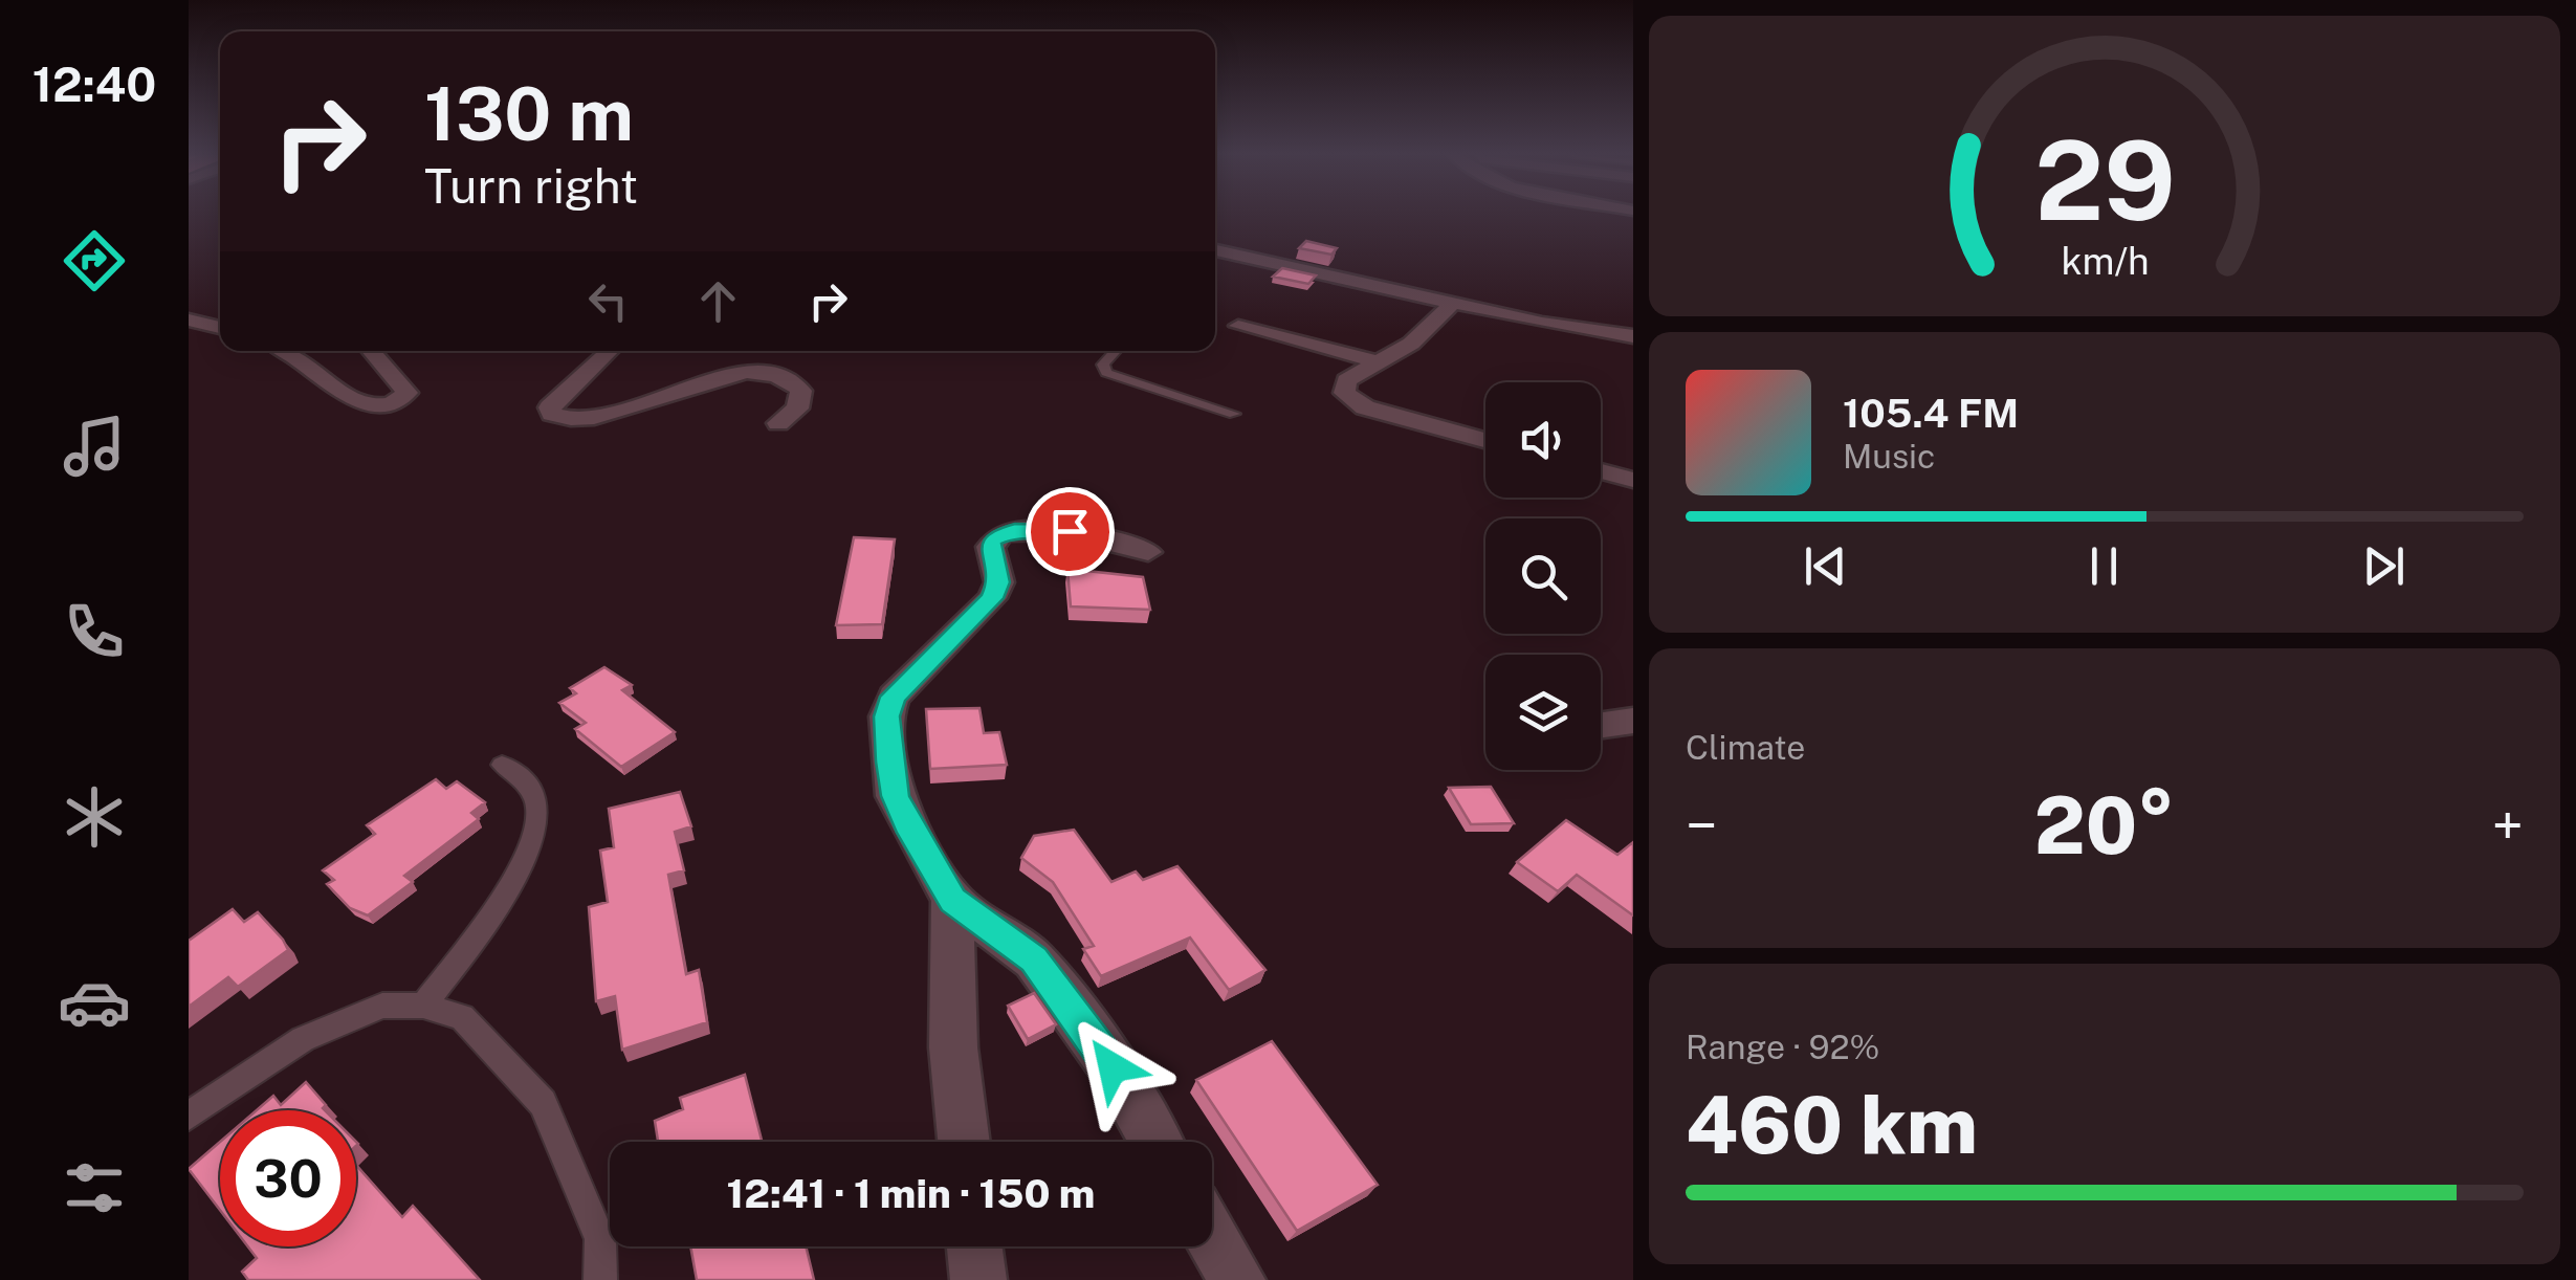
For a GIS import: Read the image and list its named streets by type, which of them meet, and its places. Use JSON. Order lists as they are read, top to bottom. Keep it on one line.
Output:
{"page":{"tabs":"12:40","turn":["130 m","Turn right"],"song":["105.4 FM","Music"],"tile":["Climate",["Range · 92%","460 km"]],"heat":["−","20°","+"],"limit":"30","trip":"12:41 · 1 min · 150 m","gauge":["29","km/h"]}}
